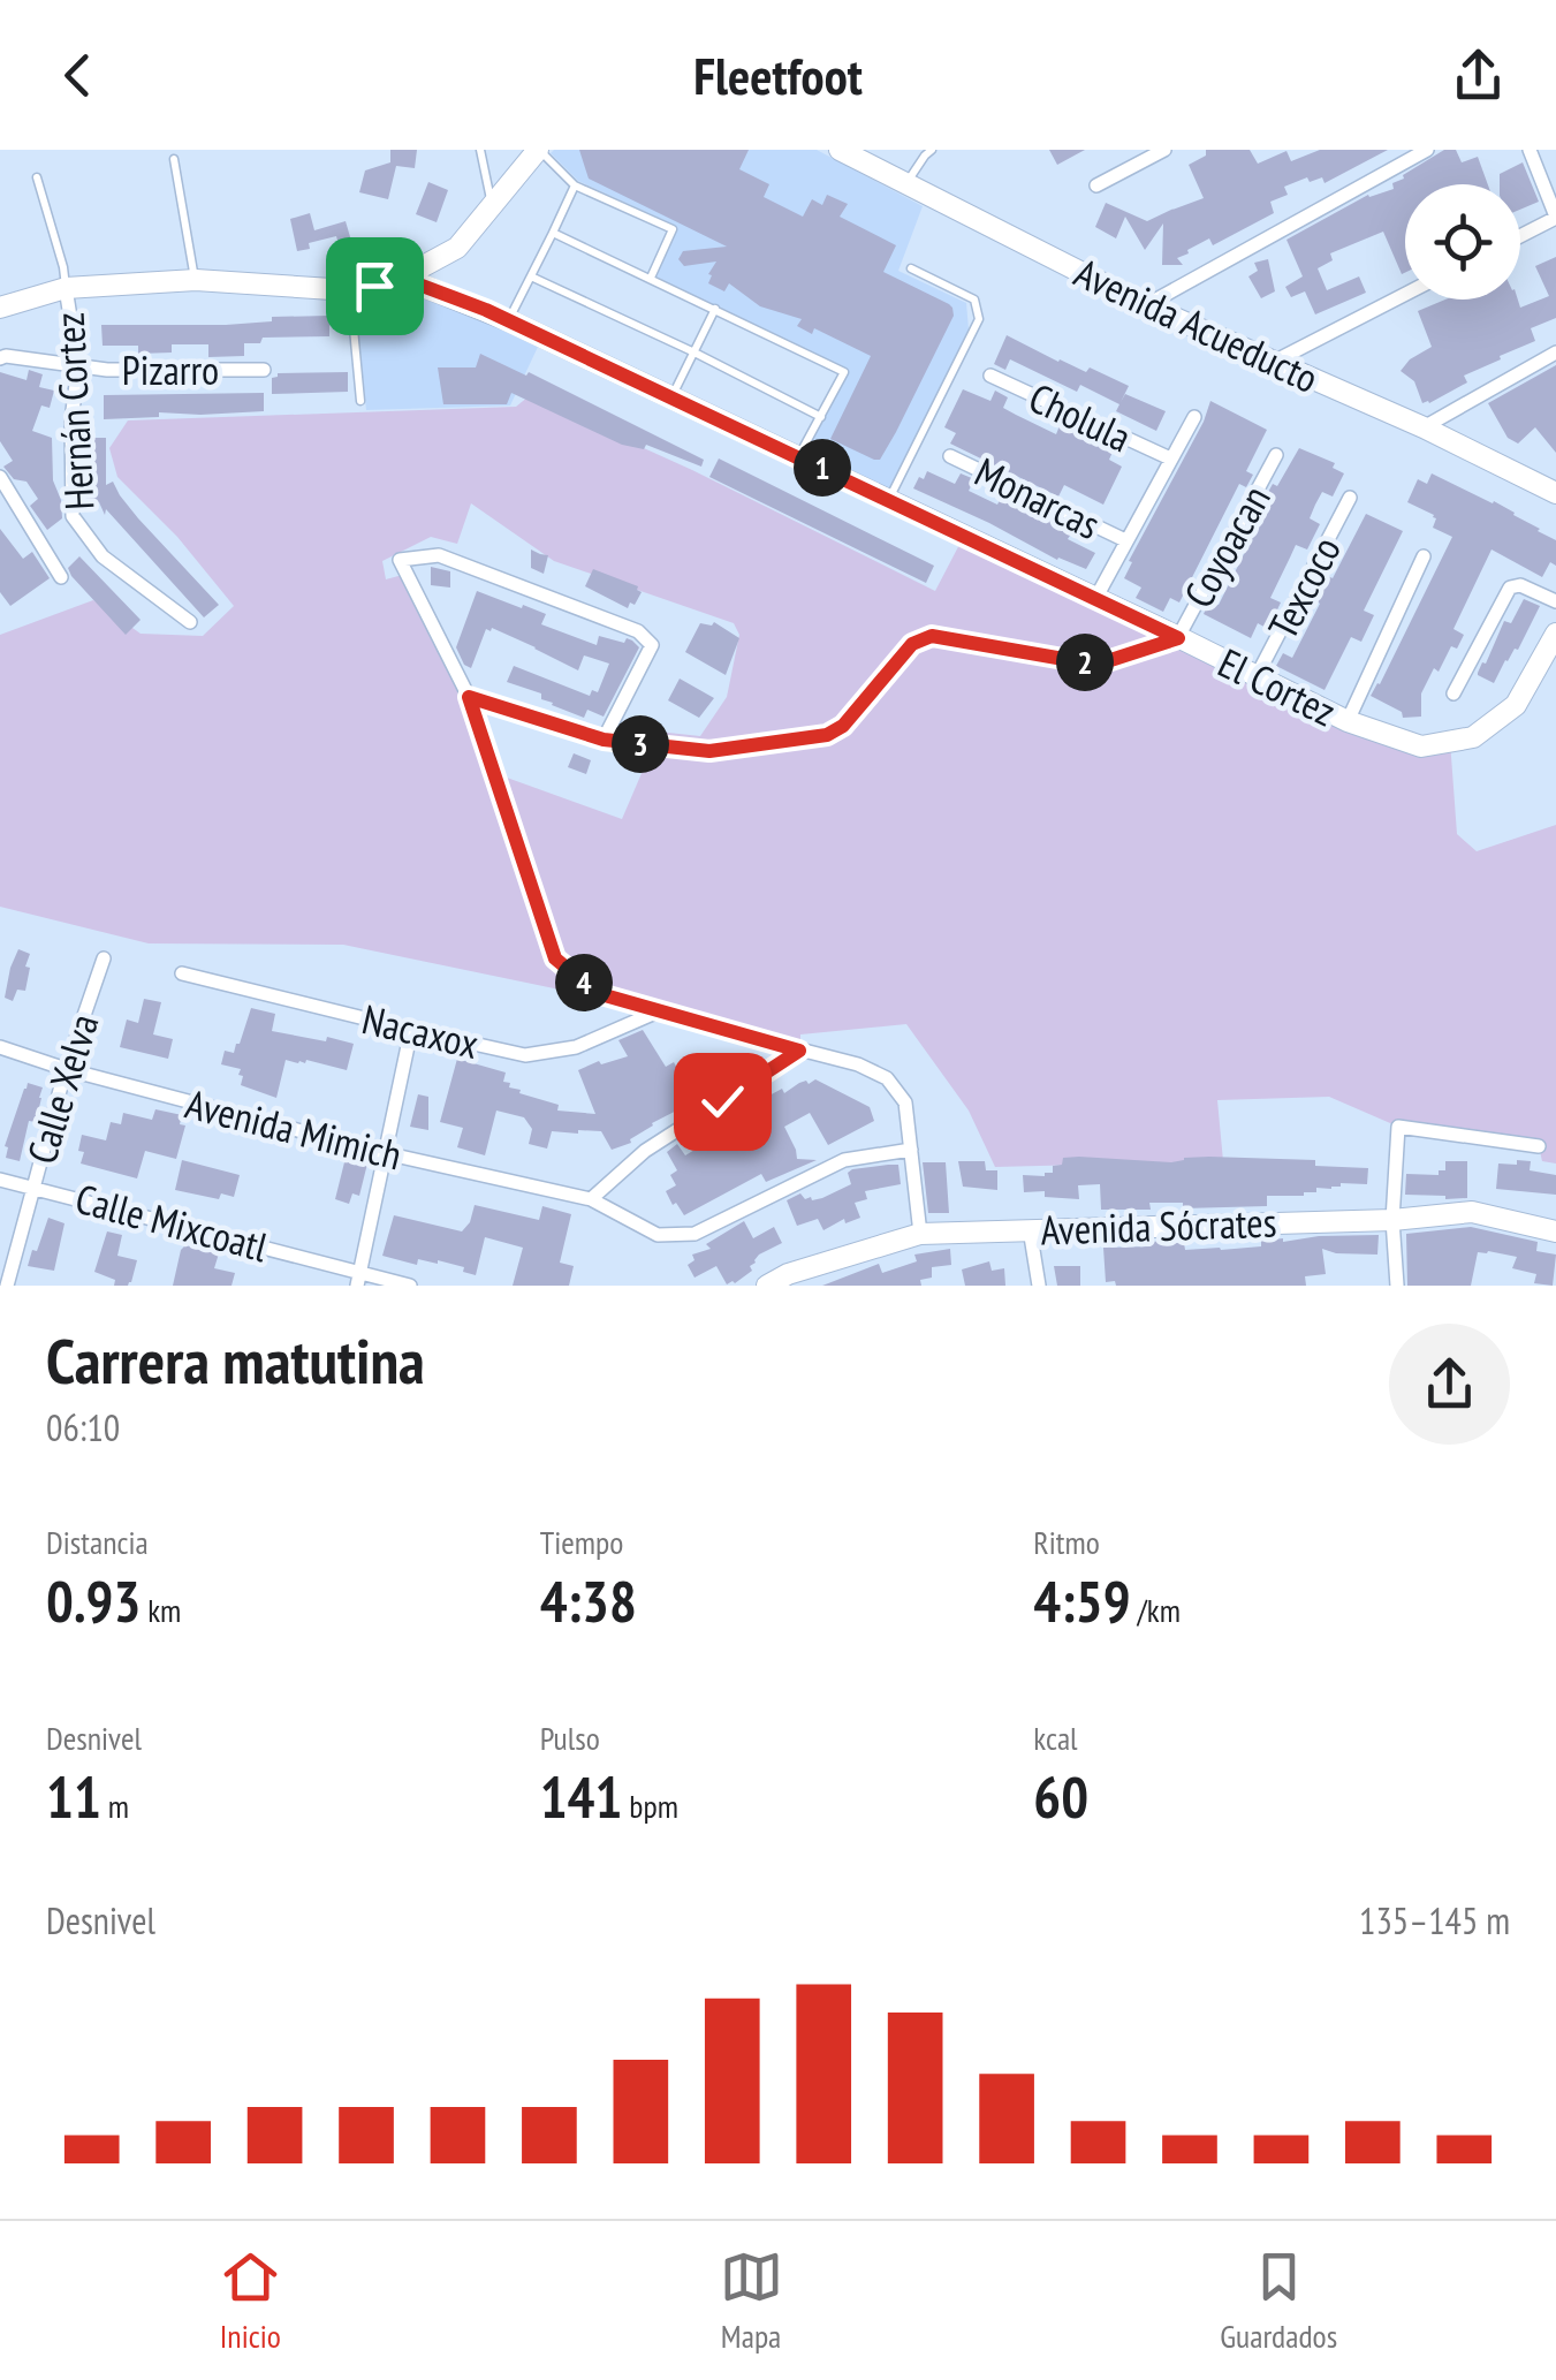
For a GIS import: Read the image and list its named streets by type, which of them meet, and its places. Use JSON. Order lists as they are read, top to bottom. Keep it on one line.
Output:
{"streets":{"street":["Avenida Acueducto","Pizarro","Hernán Cortez","Cholula","Monarcas","Coyoacan","Texcoco","El Cortez","Nacaxox","Calle Xelva","Avenida Mimich","Calle Mixcoatl","Avenida Sócrates"]},"crossings":[["Pizarro","Hernán Cortez"],["Coyoacan","El Cortez"],["Texcoco","El Cortez"],["Calle Xelva","Avenida Mimich"],["Calle Xelva","Calle Mixcoatl"]],"page":{"header":"Fleetfoot","pins":["1","2","3","4"],"heading":["Carrera matutina","06:10"],"stats":[["Distancia","0.93 km"],["Tiempo","4:38"],["Ritmo","4:59 /km"],["Desnivel","11 m"],["Pulso","141 bpm"],["kcal","60"]],"chart":["Desnivel","135–145 m"],"tabs":["Inicio","Mapa","Guardados"]}}
